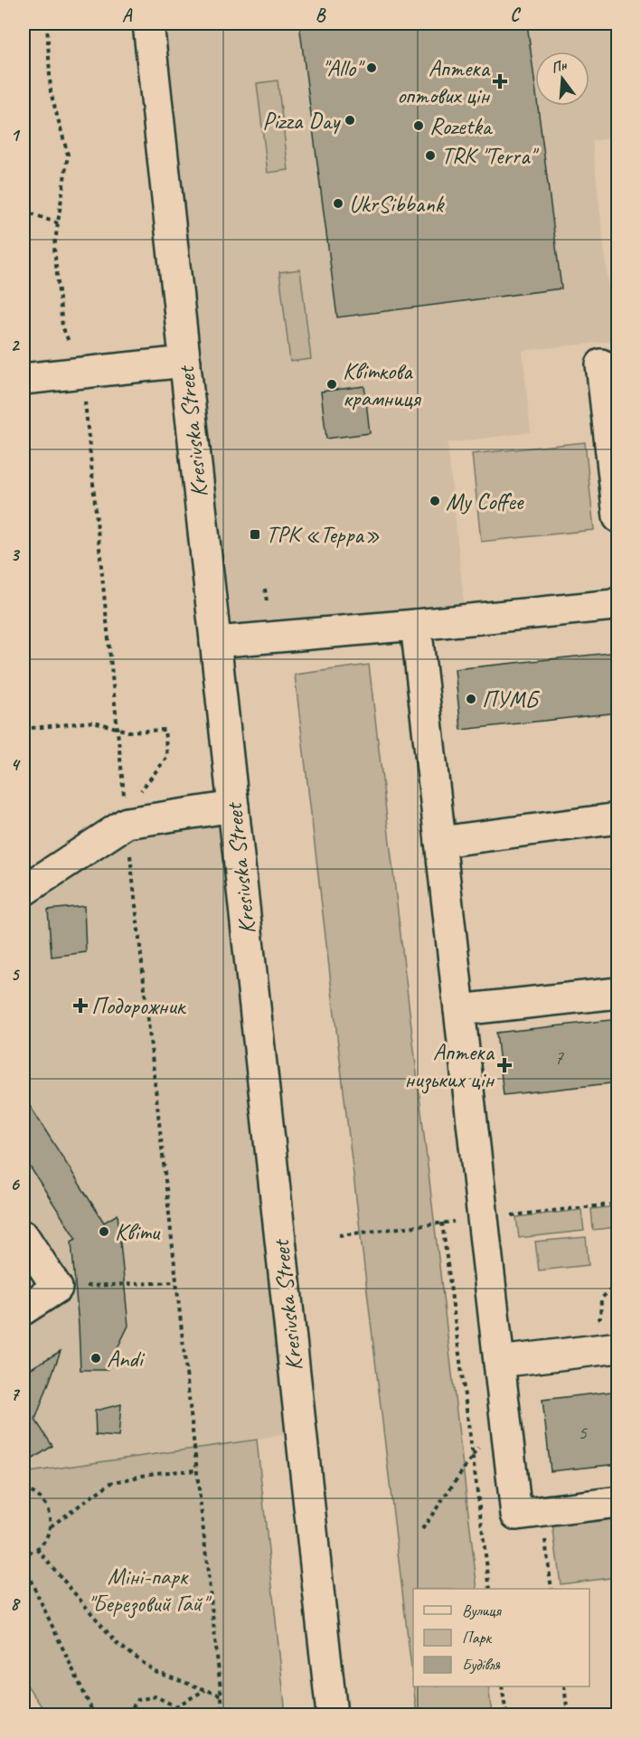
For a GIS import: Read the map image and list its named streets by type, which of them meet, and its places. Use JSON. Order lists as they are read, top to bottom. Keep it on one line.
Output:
{"streets":{"street":["Kresivska Street"]},"parks":["Міні-парк \"Березовий Гай\""],"places":{"other":["\"Аllo\"","Pizza Day","Rozetka","TRK \"Terra\"","UkrSibbank","Квіткова крамниця","My Coffee","ПУМБ","Квіти","Andi"],"health":["Аптека оптових цін","Подорожник","Аптека низьких цін"],"transit":["ТРК «Терра»"]},"house_numbers":["7","5"],"legend":["Вулиця","Парк","Будівля"],"north":"top","grid":{"columns":["A","B","C"],"rows":["1","2","3","4","5","6","7","8"]}}
